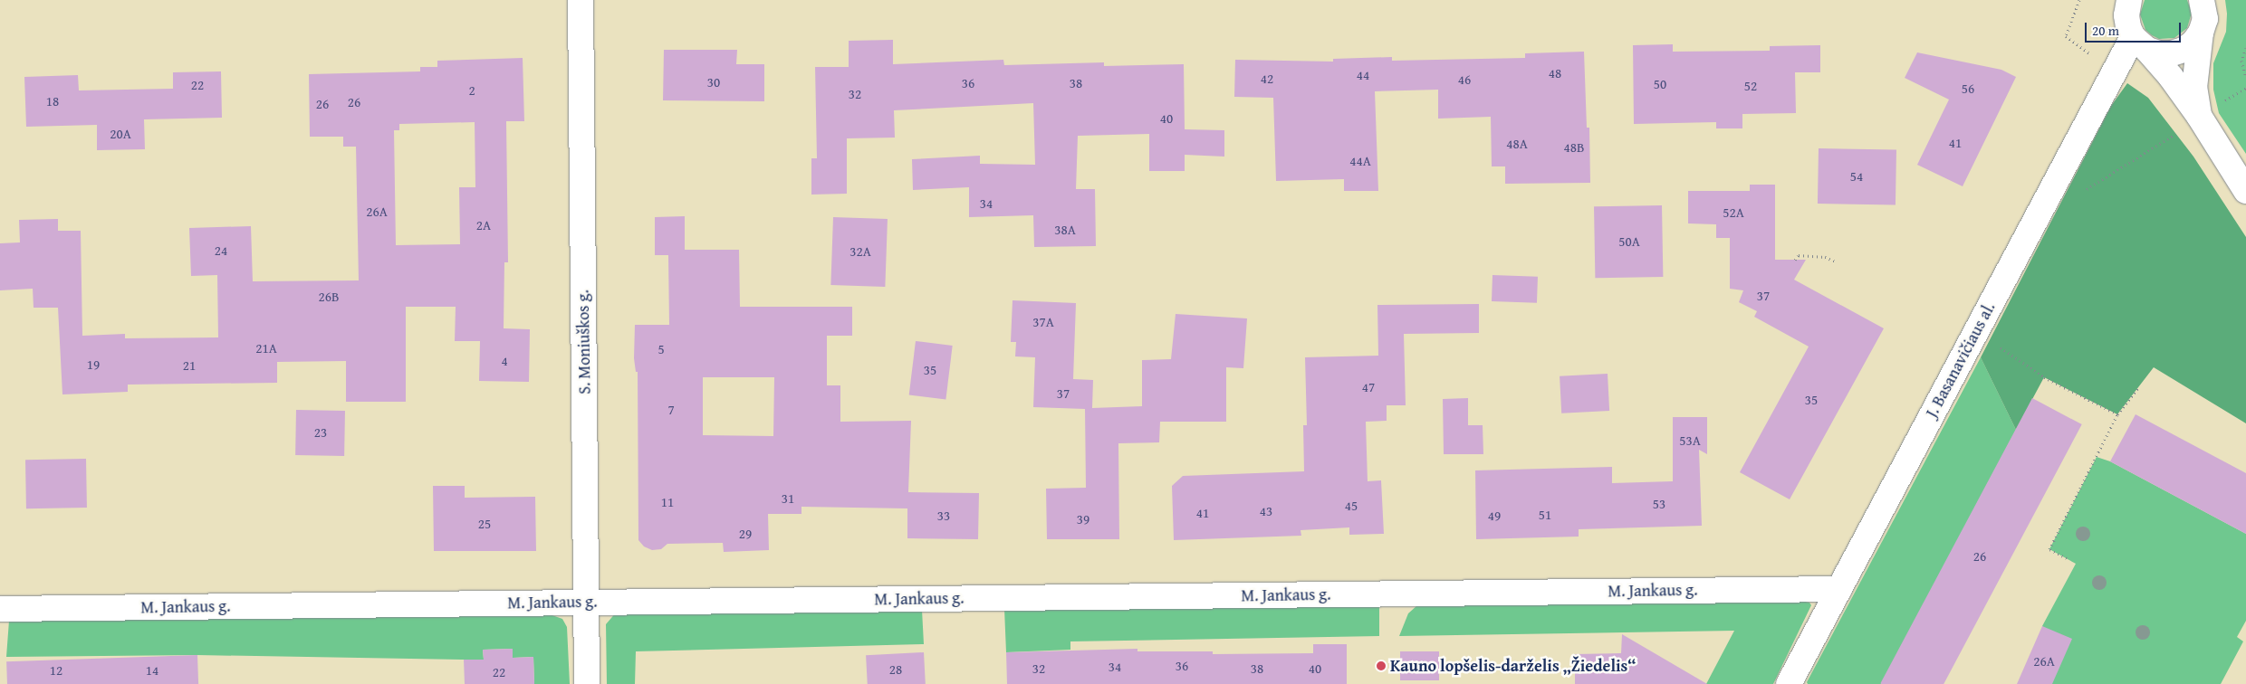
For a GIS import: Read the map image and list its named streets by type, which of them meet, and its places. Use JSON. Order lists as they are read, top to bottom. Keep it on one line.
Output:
{"streets":{"street":["S. Moniuškos g.","J. Basanavičiaus al.","M. Jankaus g."]},"crossings":[["S. Moniuškos g.","M. Jankaus g."],["J. Basanavičiaus al.","M. Jankaus g."]],"places":["Kauno lopšelis-darželis „Žiedelis“"],"house_numbers":["48","44","42","46","30","36","38","50","22","52","56","2","32","18","26","26","40","20A","41","48A","48B","44A","54","34","26A","52A","2A","38A","50A","24","32A","37","26B","37A","21A","5","4","19","21","35","47","37","35","7","23","53A","31","11","53","45","43","41","51","33","49","39","25","29","26","26A","36","34","32","38","40","28","12","14","22"],"scale_bar":"20 m"}
